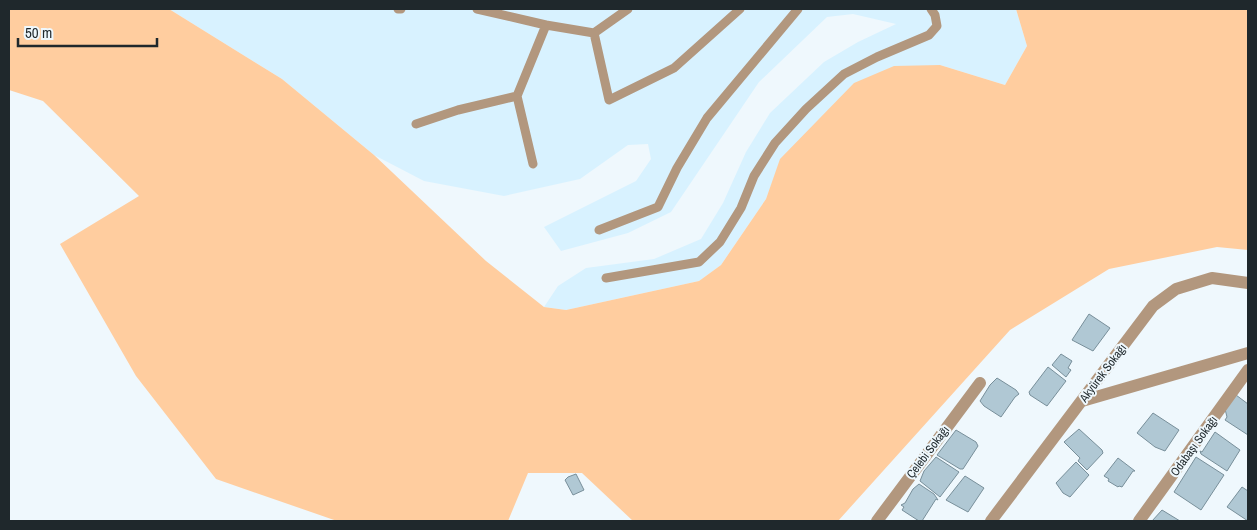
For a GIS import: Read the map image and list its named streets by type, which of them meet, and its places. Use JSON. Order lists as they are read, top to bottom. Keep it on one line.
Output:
{"streets":{"street":["Akyürek Sokağı","Odabaşı Sokağı","Çelebi Sokağı"]},"scale_bar":"50 m"}
